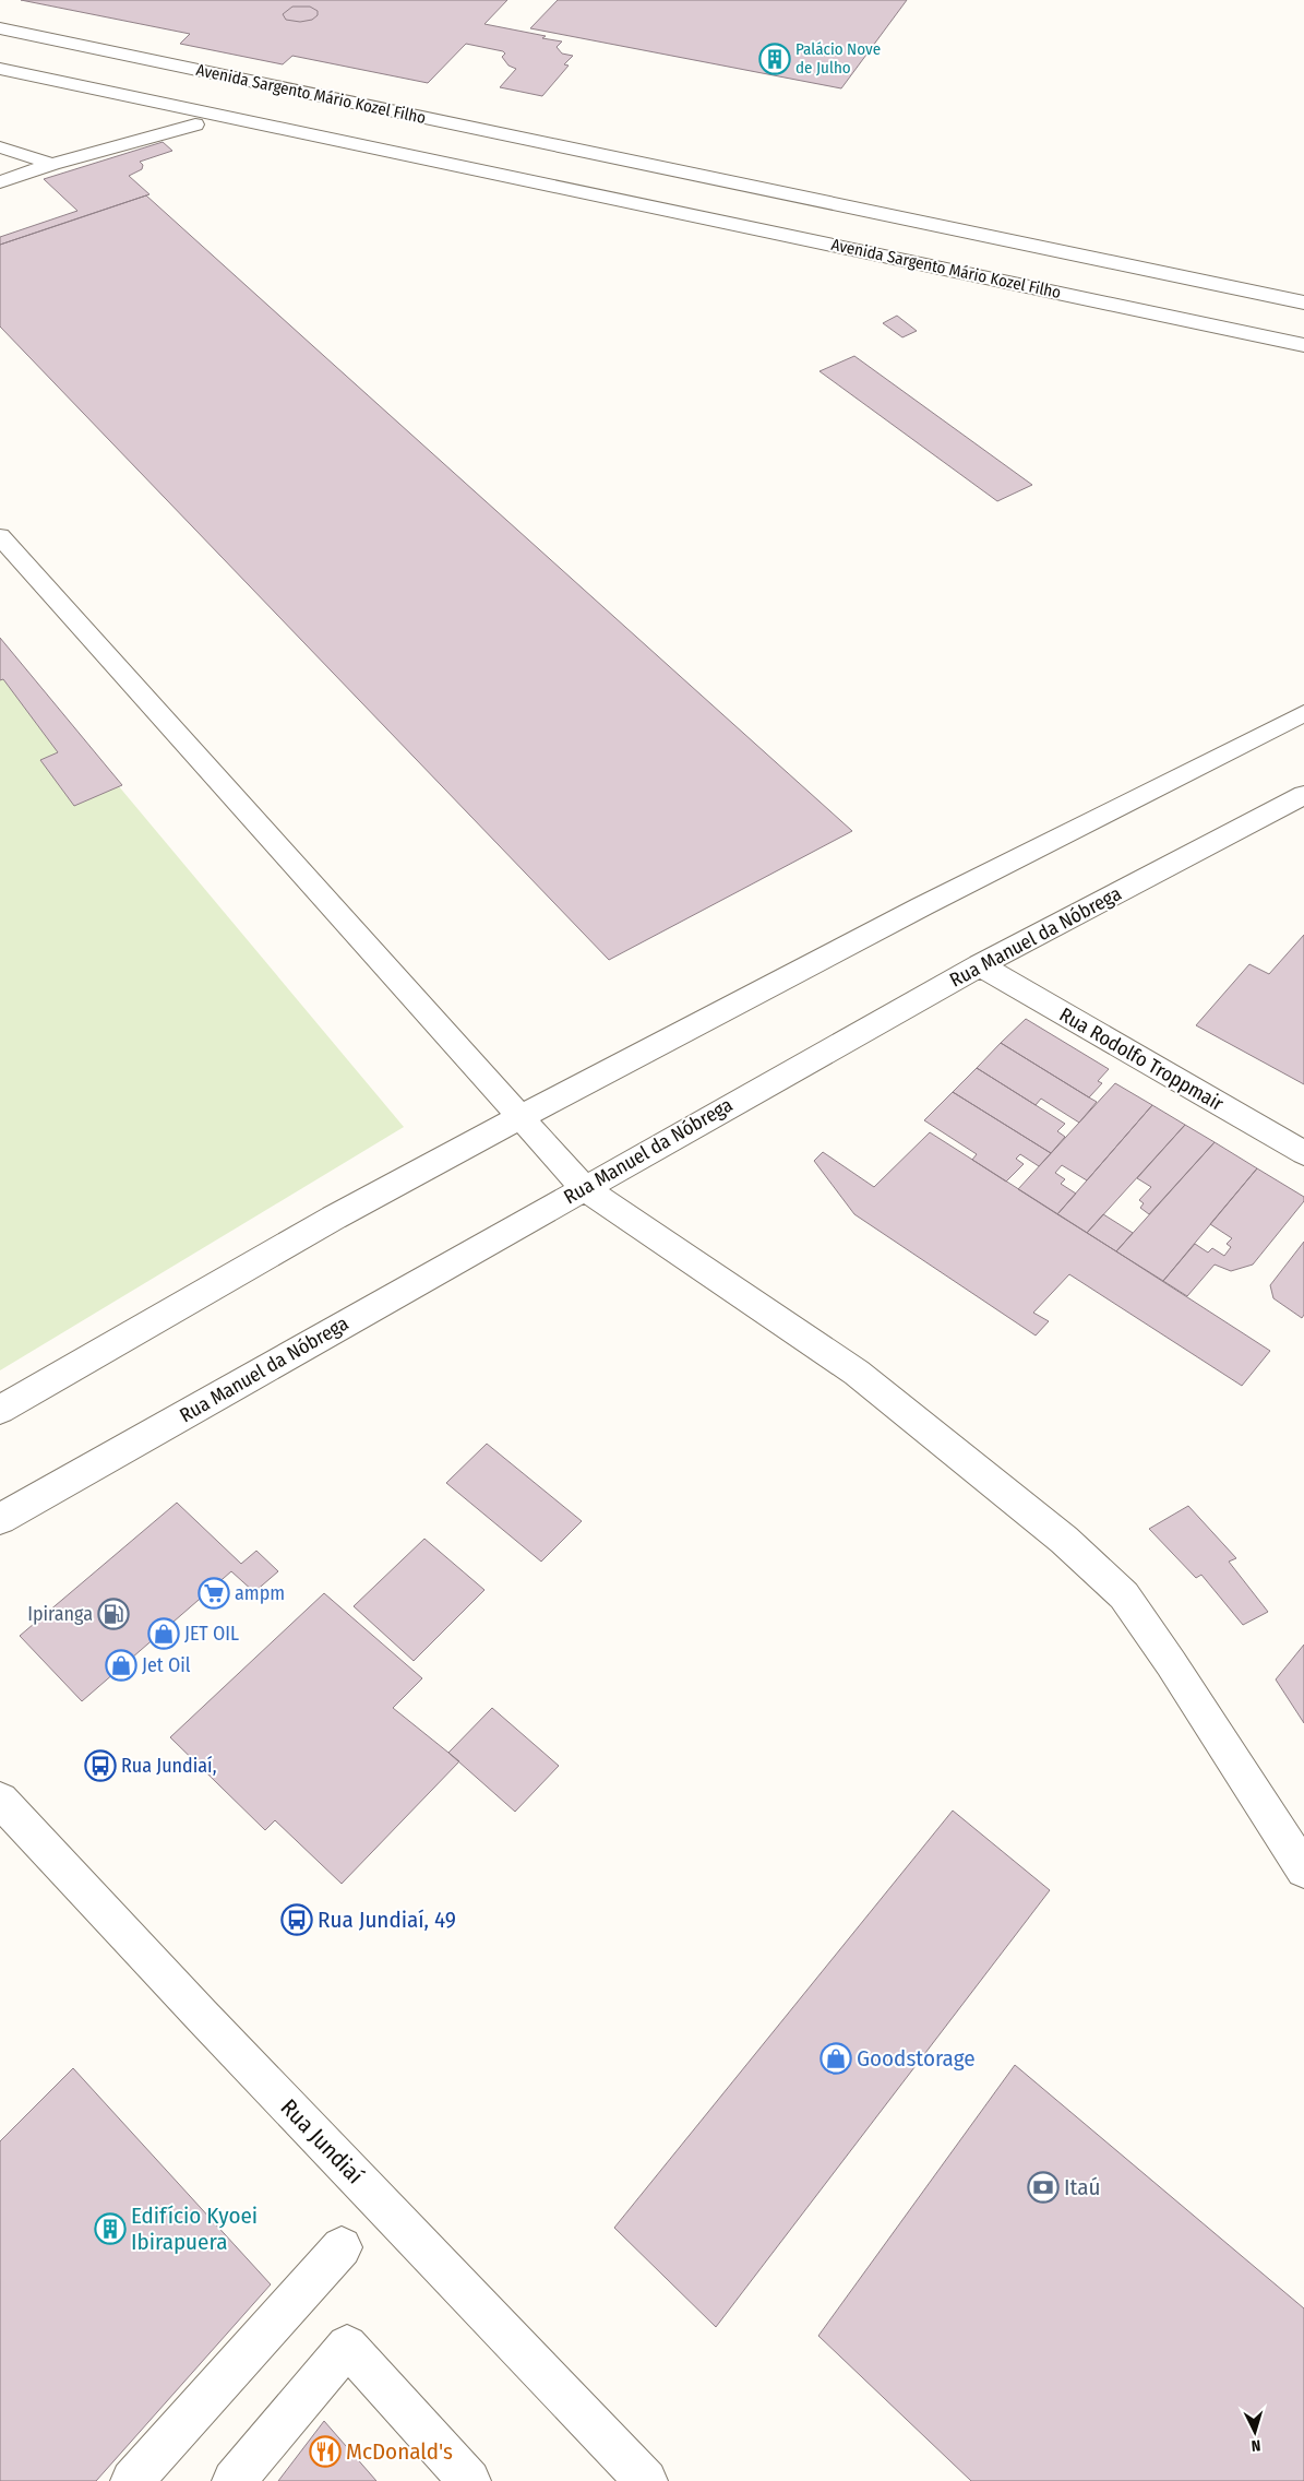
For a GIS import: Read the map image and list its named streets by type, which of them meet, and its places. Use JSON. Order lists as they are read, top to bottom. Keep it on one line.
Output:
{"streets":{"street":["Avenida Sargento Mário Kozel Filho","Rua Manuel da Nóbrega","Rua Rodolfo Troppmair","Rua Jundiaí"]},"crossings":[["Rua Manuel da Nóbrega","Rua Rodolfo Troppmair"]],"places":{"building":["Palácio Nove de Julho","Edifício Kyoei Ibirapuera"],"supermarket":["ampm"],"fuel station":["Ipiranga"],"shop":["JET OIL","Jet Oil","Goodstorage"],"bus stop":["Rua Jundiaí,","Rua Jundiaí, 49"],"bank":["Itaú"],"restaurant":["McDonald's"]},"north":"bottom"}
